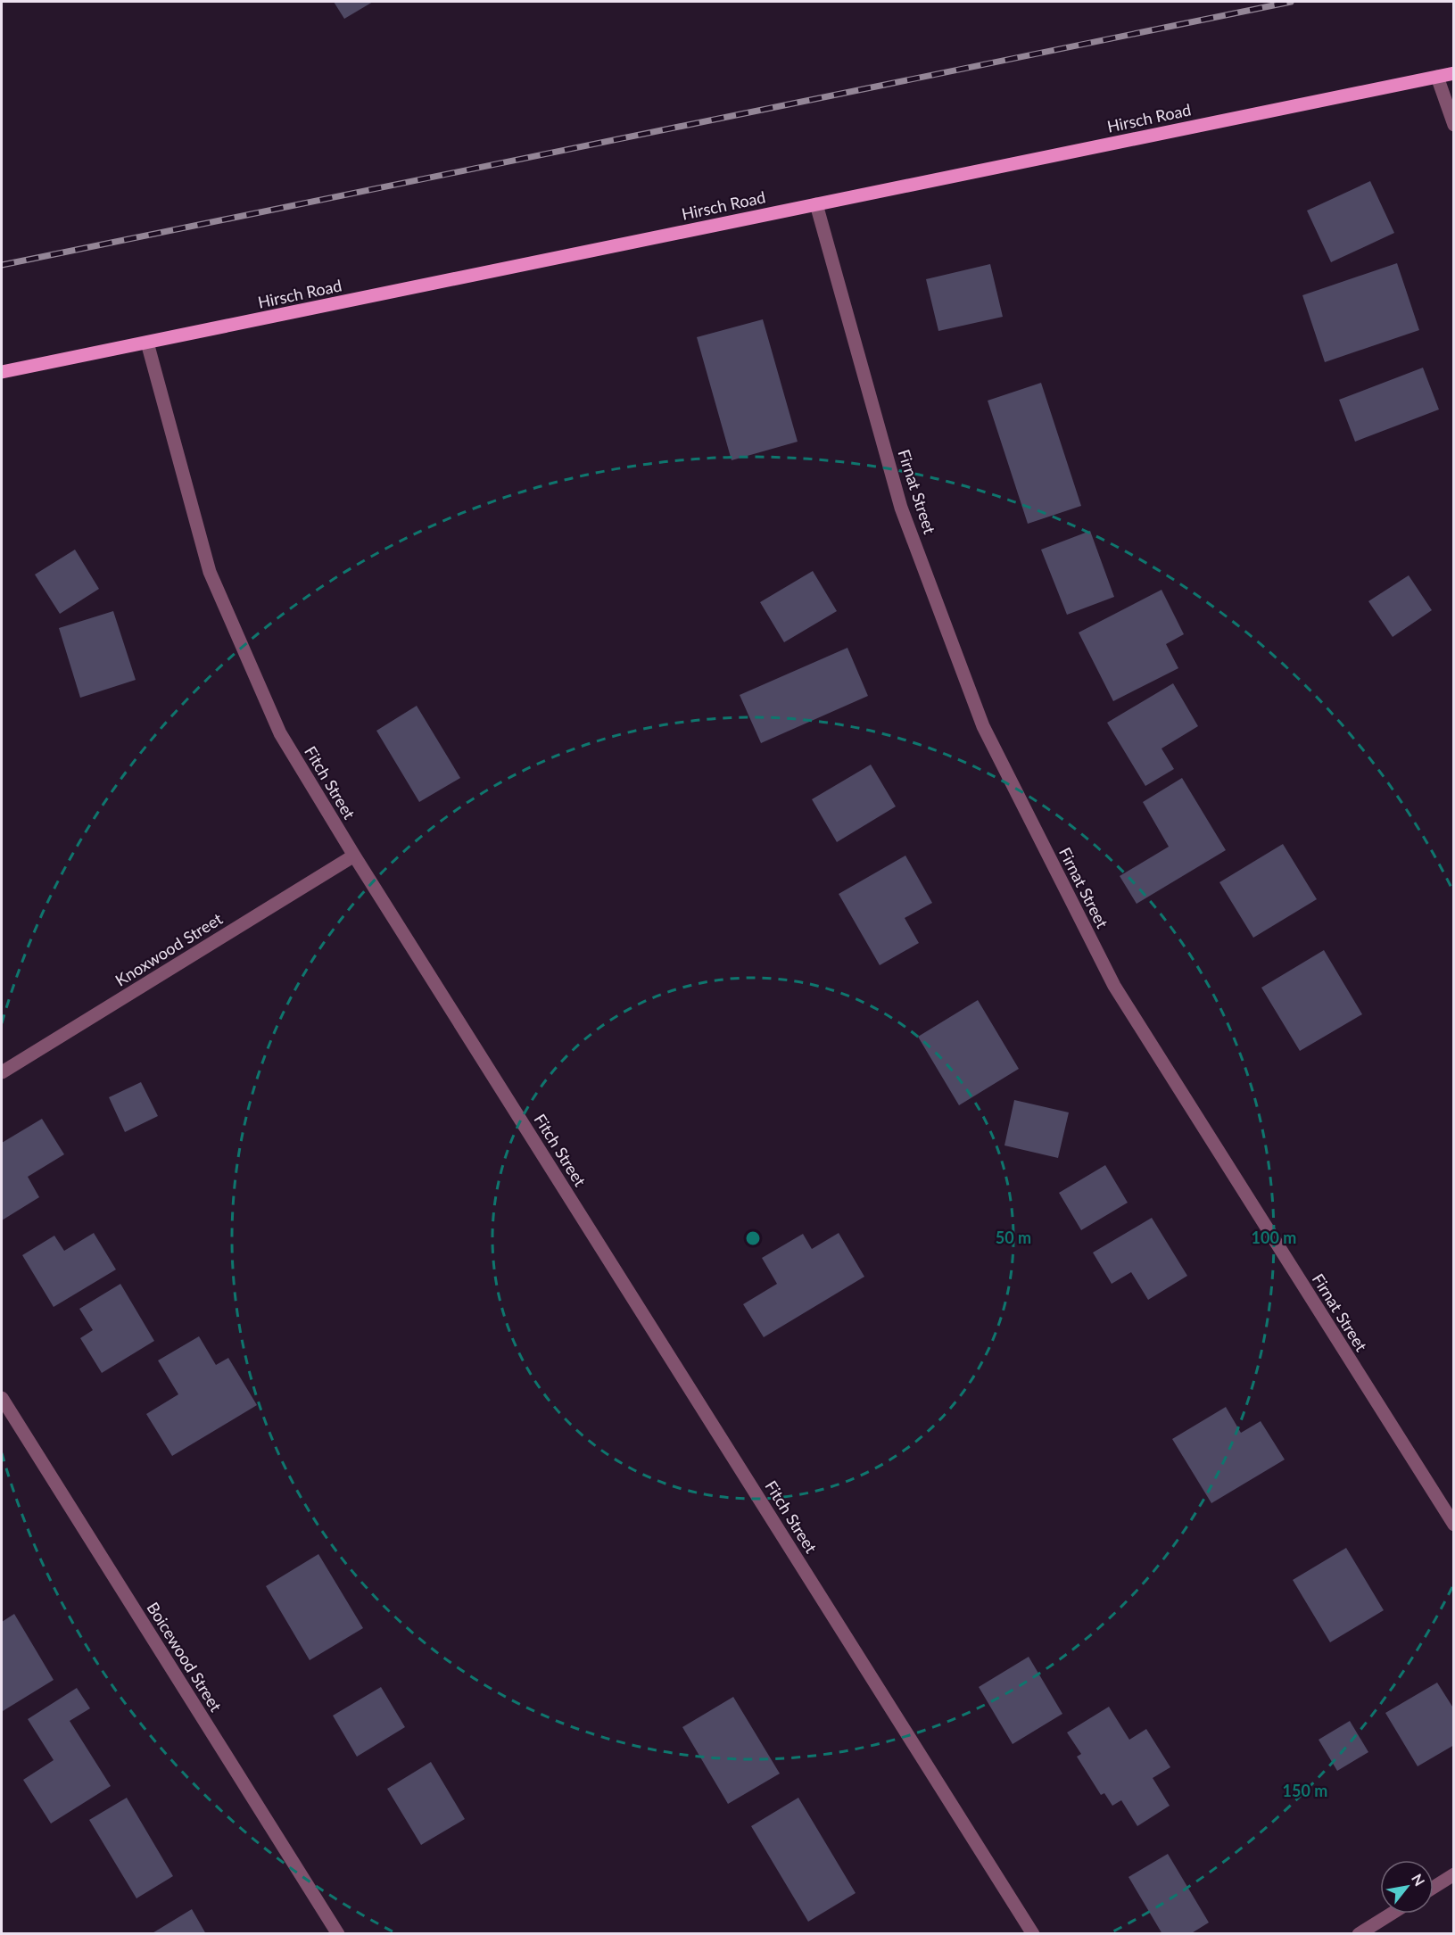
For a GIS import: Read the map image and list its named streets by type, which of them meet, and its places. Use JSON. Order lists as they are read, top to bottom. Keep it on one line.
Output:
{"streets":{"main road":["Hirsch Road"],"street":["Firnat Street","Fitch Street","Knoxwood Street","Boicewood Street"]},"crossings":[["Hirsch Road","Firnat Street"],["Hirsch Road","Fitch Street"],["Fitch Street","Knoxwood Street"]],"north":"top right","rings":["50 m","100 m","150 m"]}
